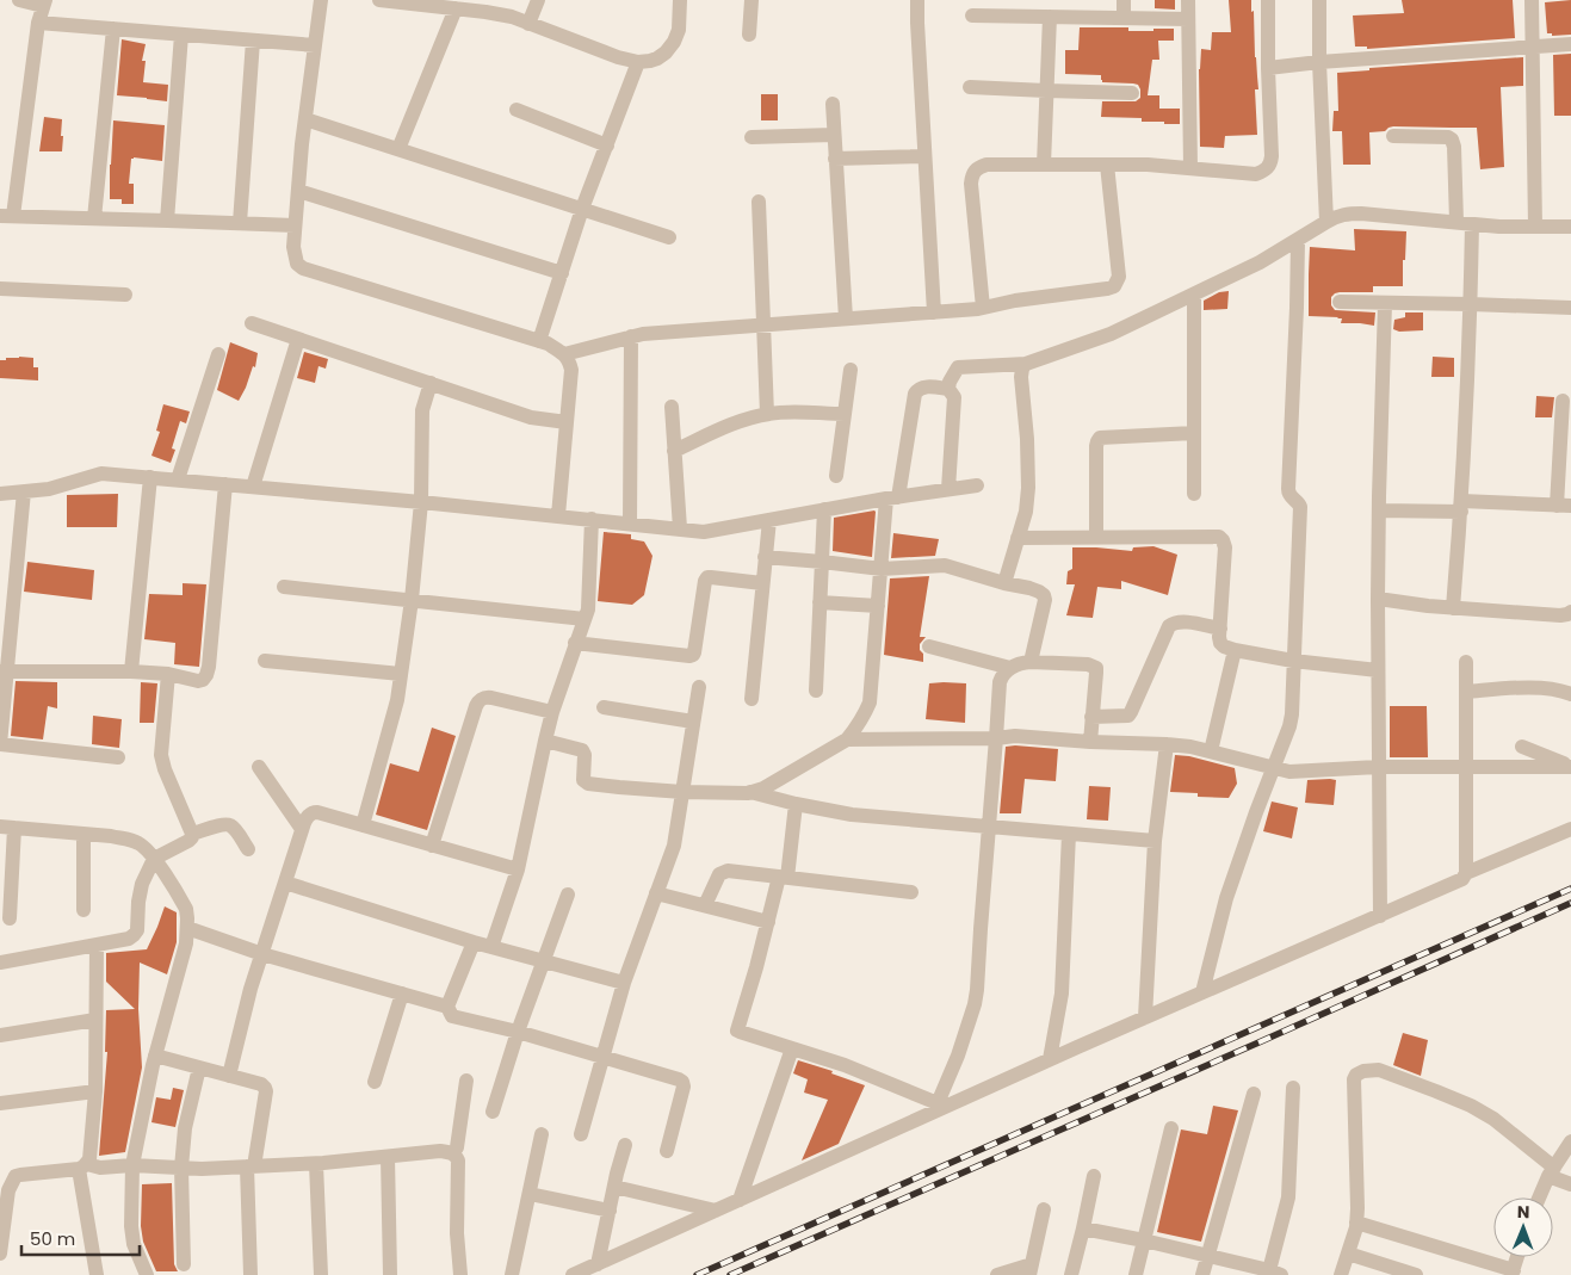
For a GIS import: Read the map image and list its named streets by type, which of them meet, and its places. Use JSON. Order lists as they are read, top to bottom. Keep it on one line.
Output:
{"scale_bar":"50 m","north":"top"}
